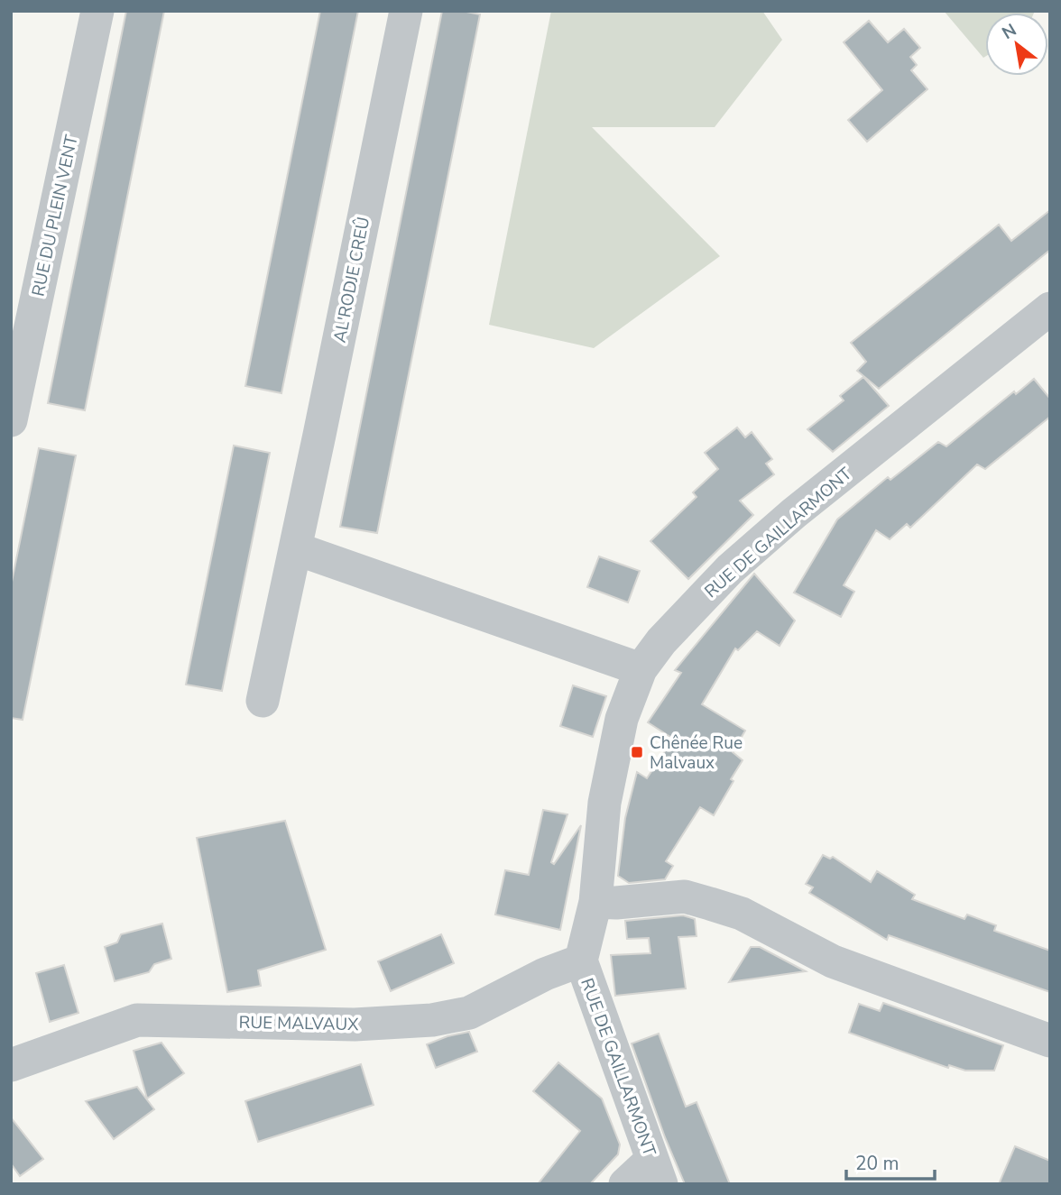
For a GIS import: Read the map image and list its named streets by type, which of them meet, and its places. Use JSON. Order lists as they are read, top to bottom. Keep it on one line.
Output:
{"streets":{"street":["RUE DU PLEIN VENT","AL'RODJE CREÛ","RUE DE GAILLARMONT","RUE MALVAUX"]},"crossings":[["RUE DE GAILLARMONT","RUE MALVAUX"]],"places":{"transit":["Chênée Rue Malvaux"]},"scale_bar":"20 m","north":"top left"}
